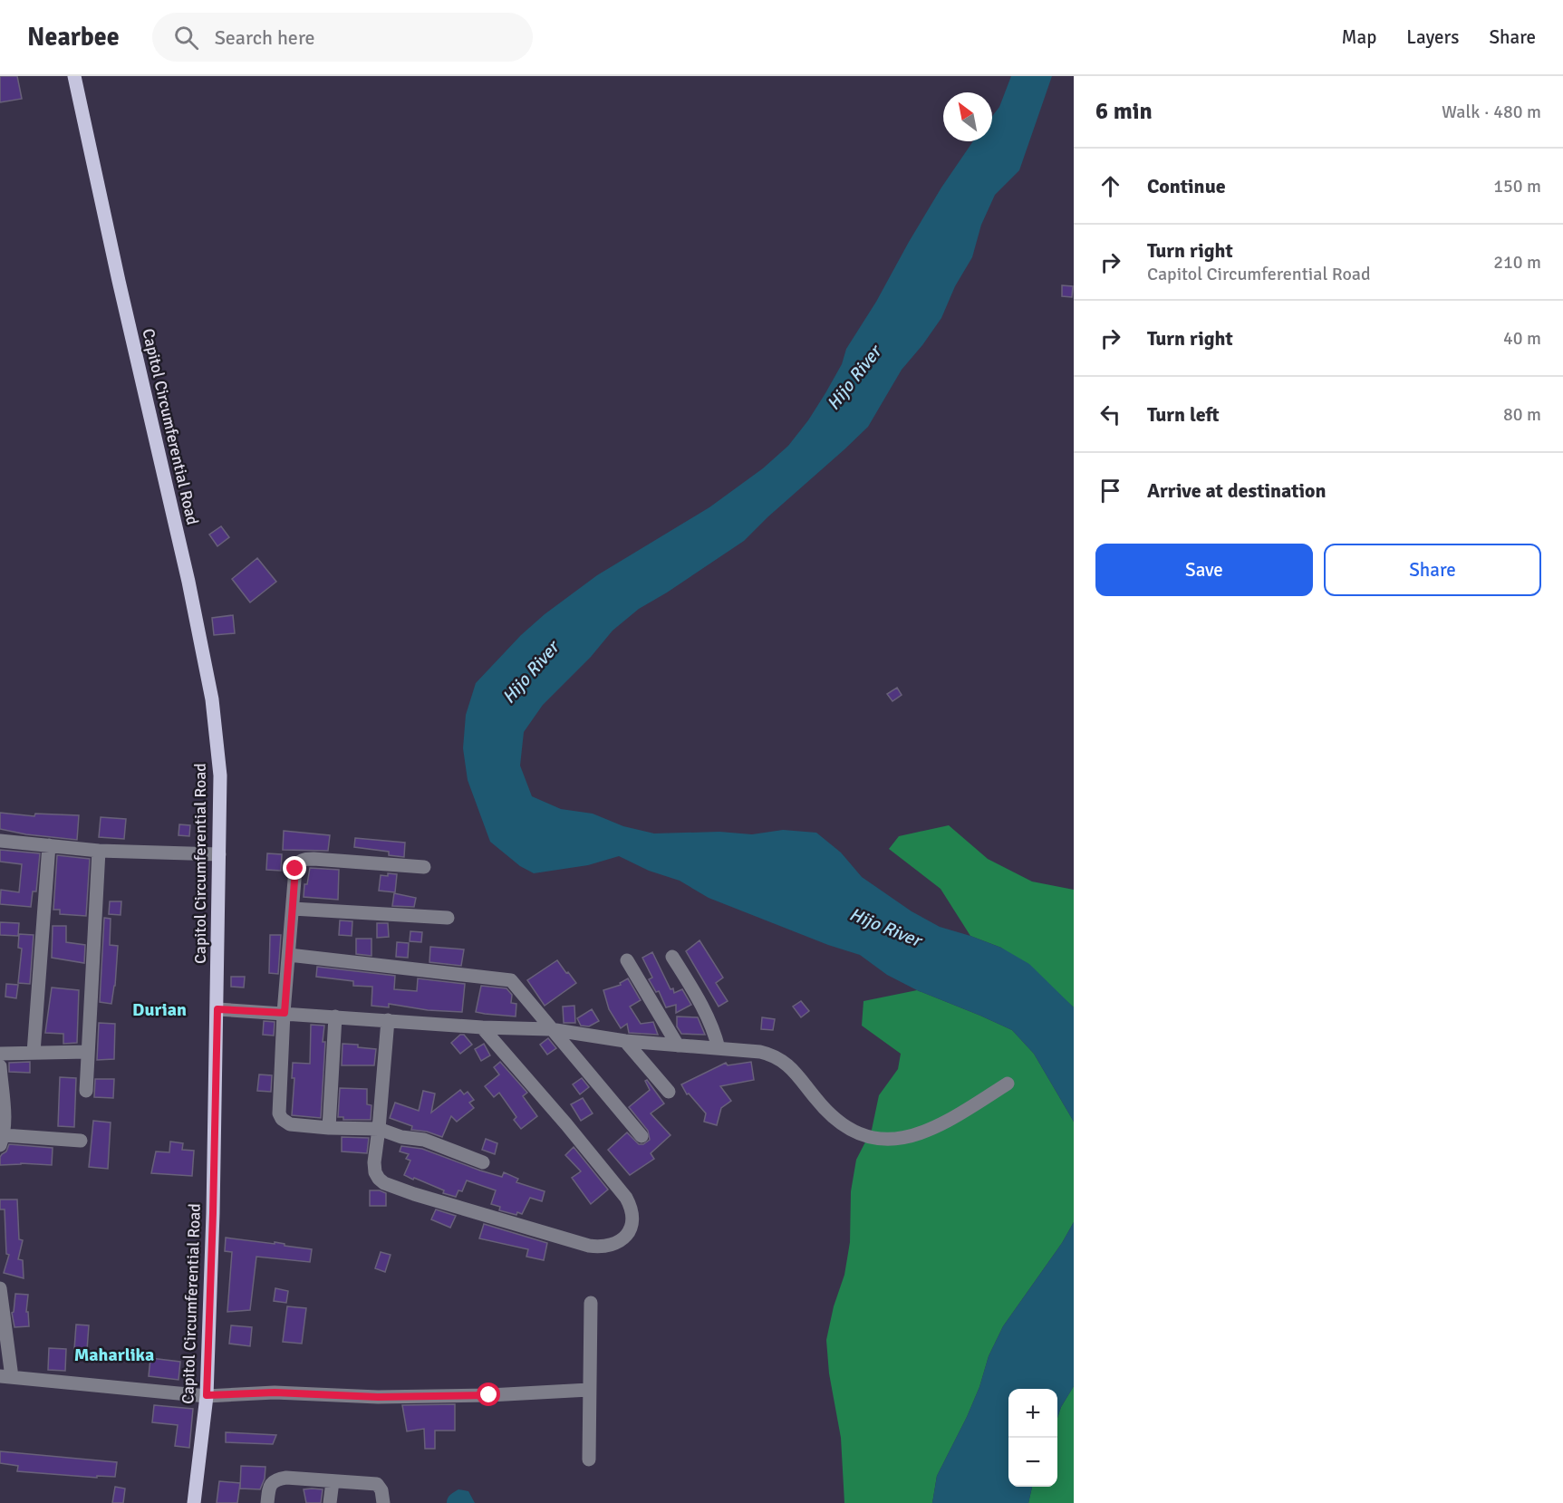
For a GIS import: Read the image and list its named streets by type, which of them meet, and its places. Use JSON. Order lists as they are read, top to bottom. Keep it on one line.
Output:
{"streets":{"main road":["Capitol Circumferential Road"]},"districts":["Durian","Maharlika"],"water":["Hijo River"],"north":"top left","page":{"header":"Nearbee","search":"Search here","nav":["Map","Layers","Share"],"heading":["6 min","Walk · 480 m"],"list":[["Continue","150 m"],["Turn right","Capitol Circumferential Road","210 m"],["Turn right","40 m"],["Turn left","80 m"],"Arrive at destination"],"buttons":["Save","Share"],"map_buttons":["+","−"]}}
